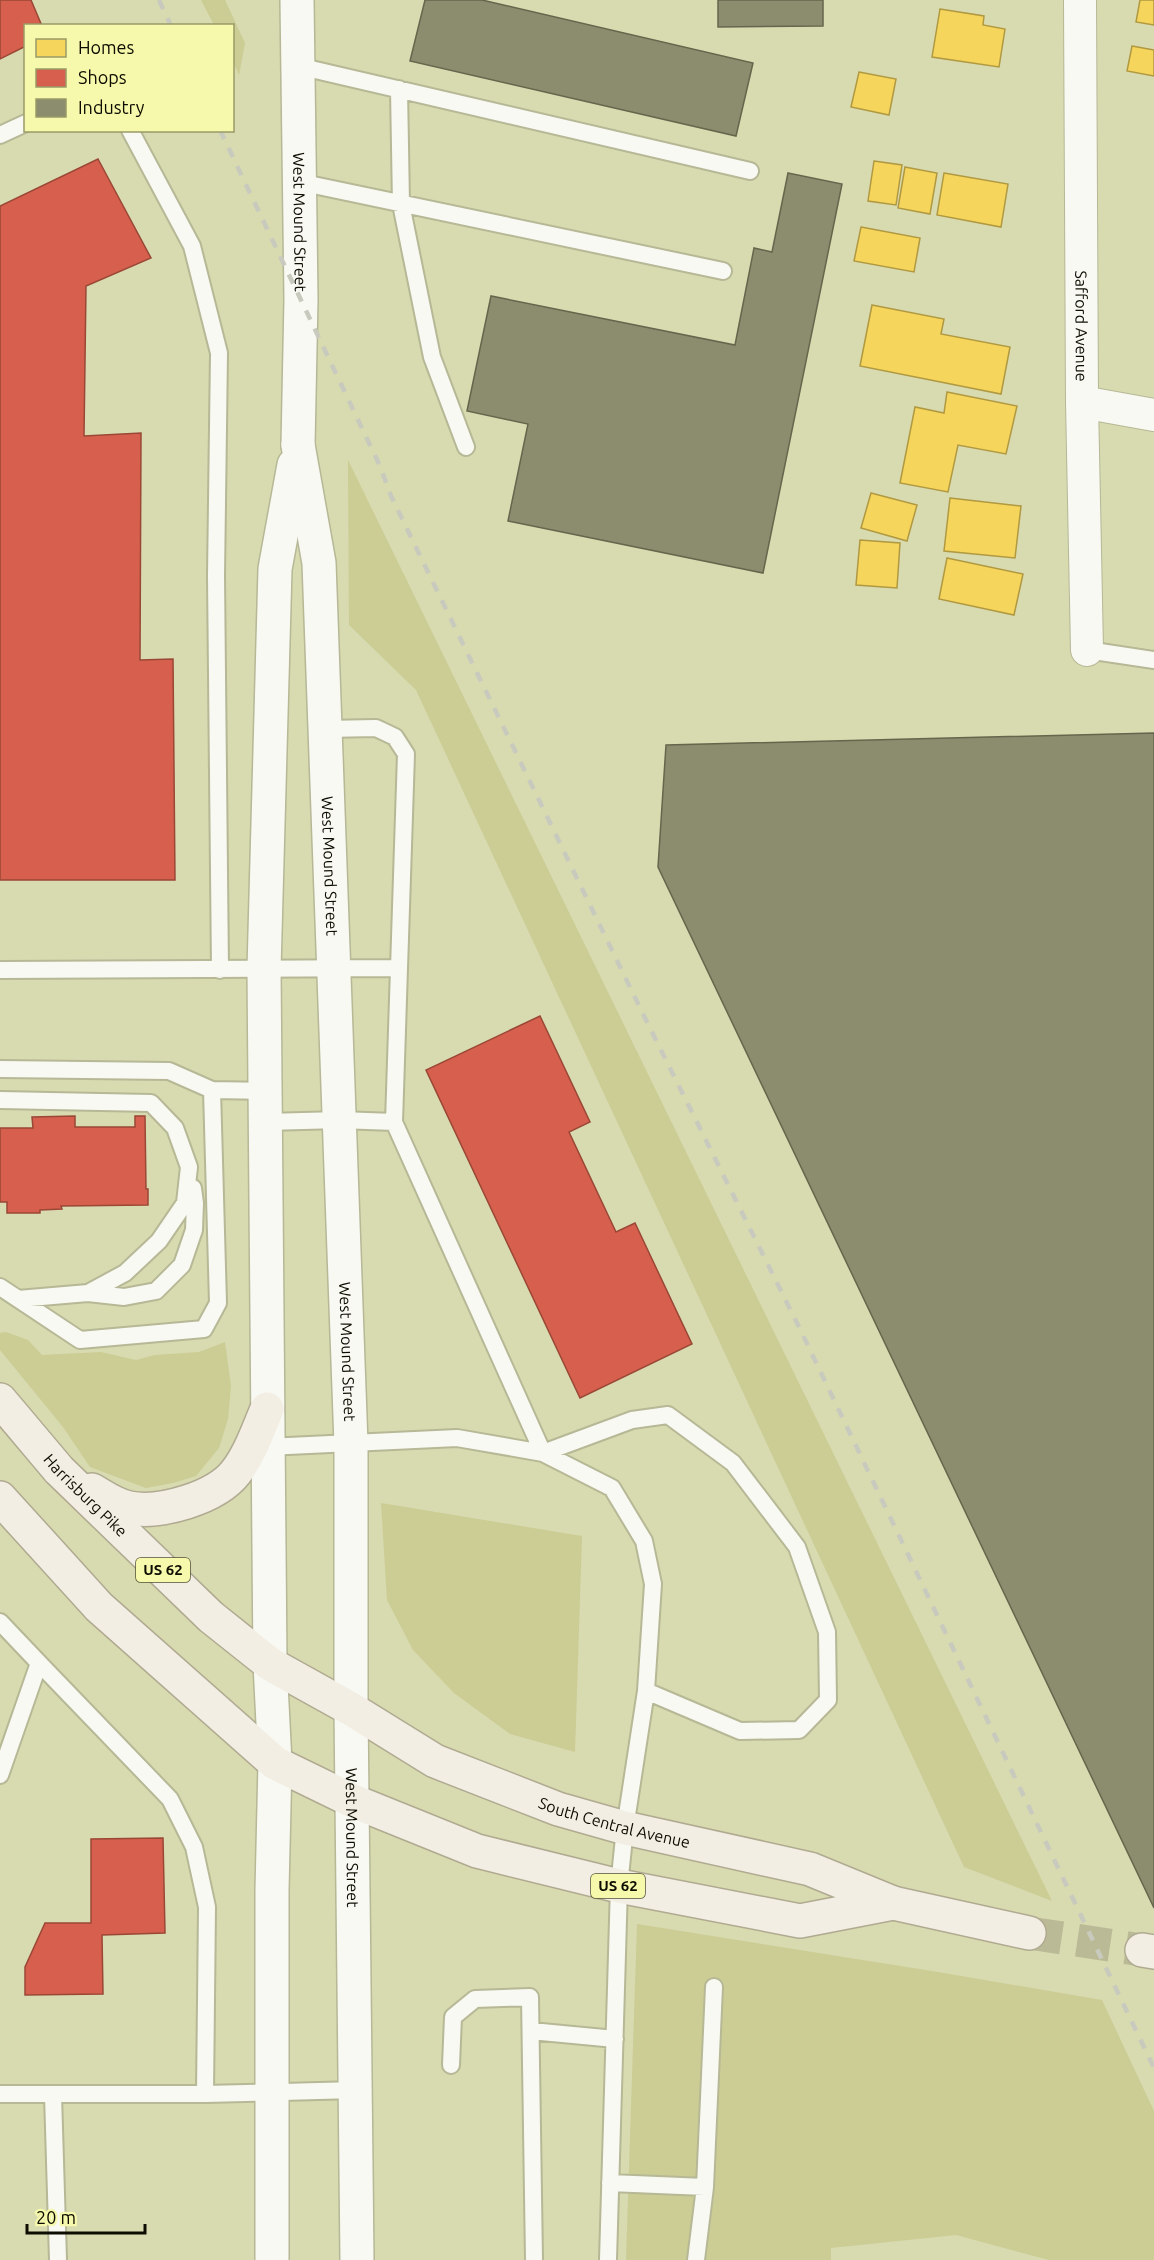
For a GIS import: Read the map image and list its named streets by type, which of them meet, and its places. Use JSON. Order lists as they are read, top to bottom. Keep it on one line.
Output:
{"streets":{"main road":["West Mound Street","Harrisburg Pike","US 62","South Central Avenue"],"street":["Safford Avenue"]},"crossings":[["West Mound Street","Harrisburg Pike"],["West Mound Street","US 62"],["West Mound Street","South Central Avenue"],["Harrisburg Pike","South Central Avenue"],["US 62","South Central Avenue"]],"legend":["Homes","Shops","Industry"],"scale_bar":"20 m"}
